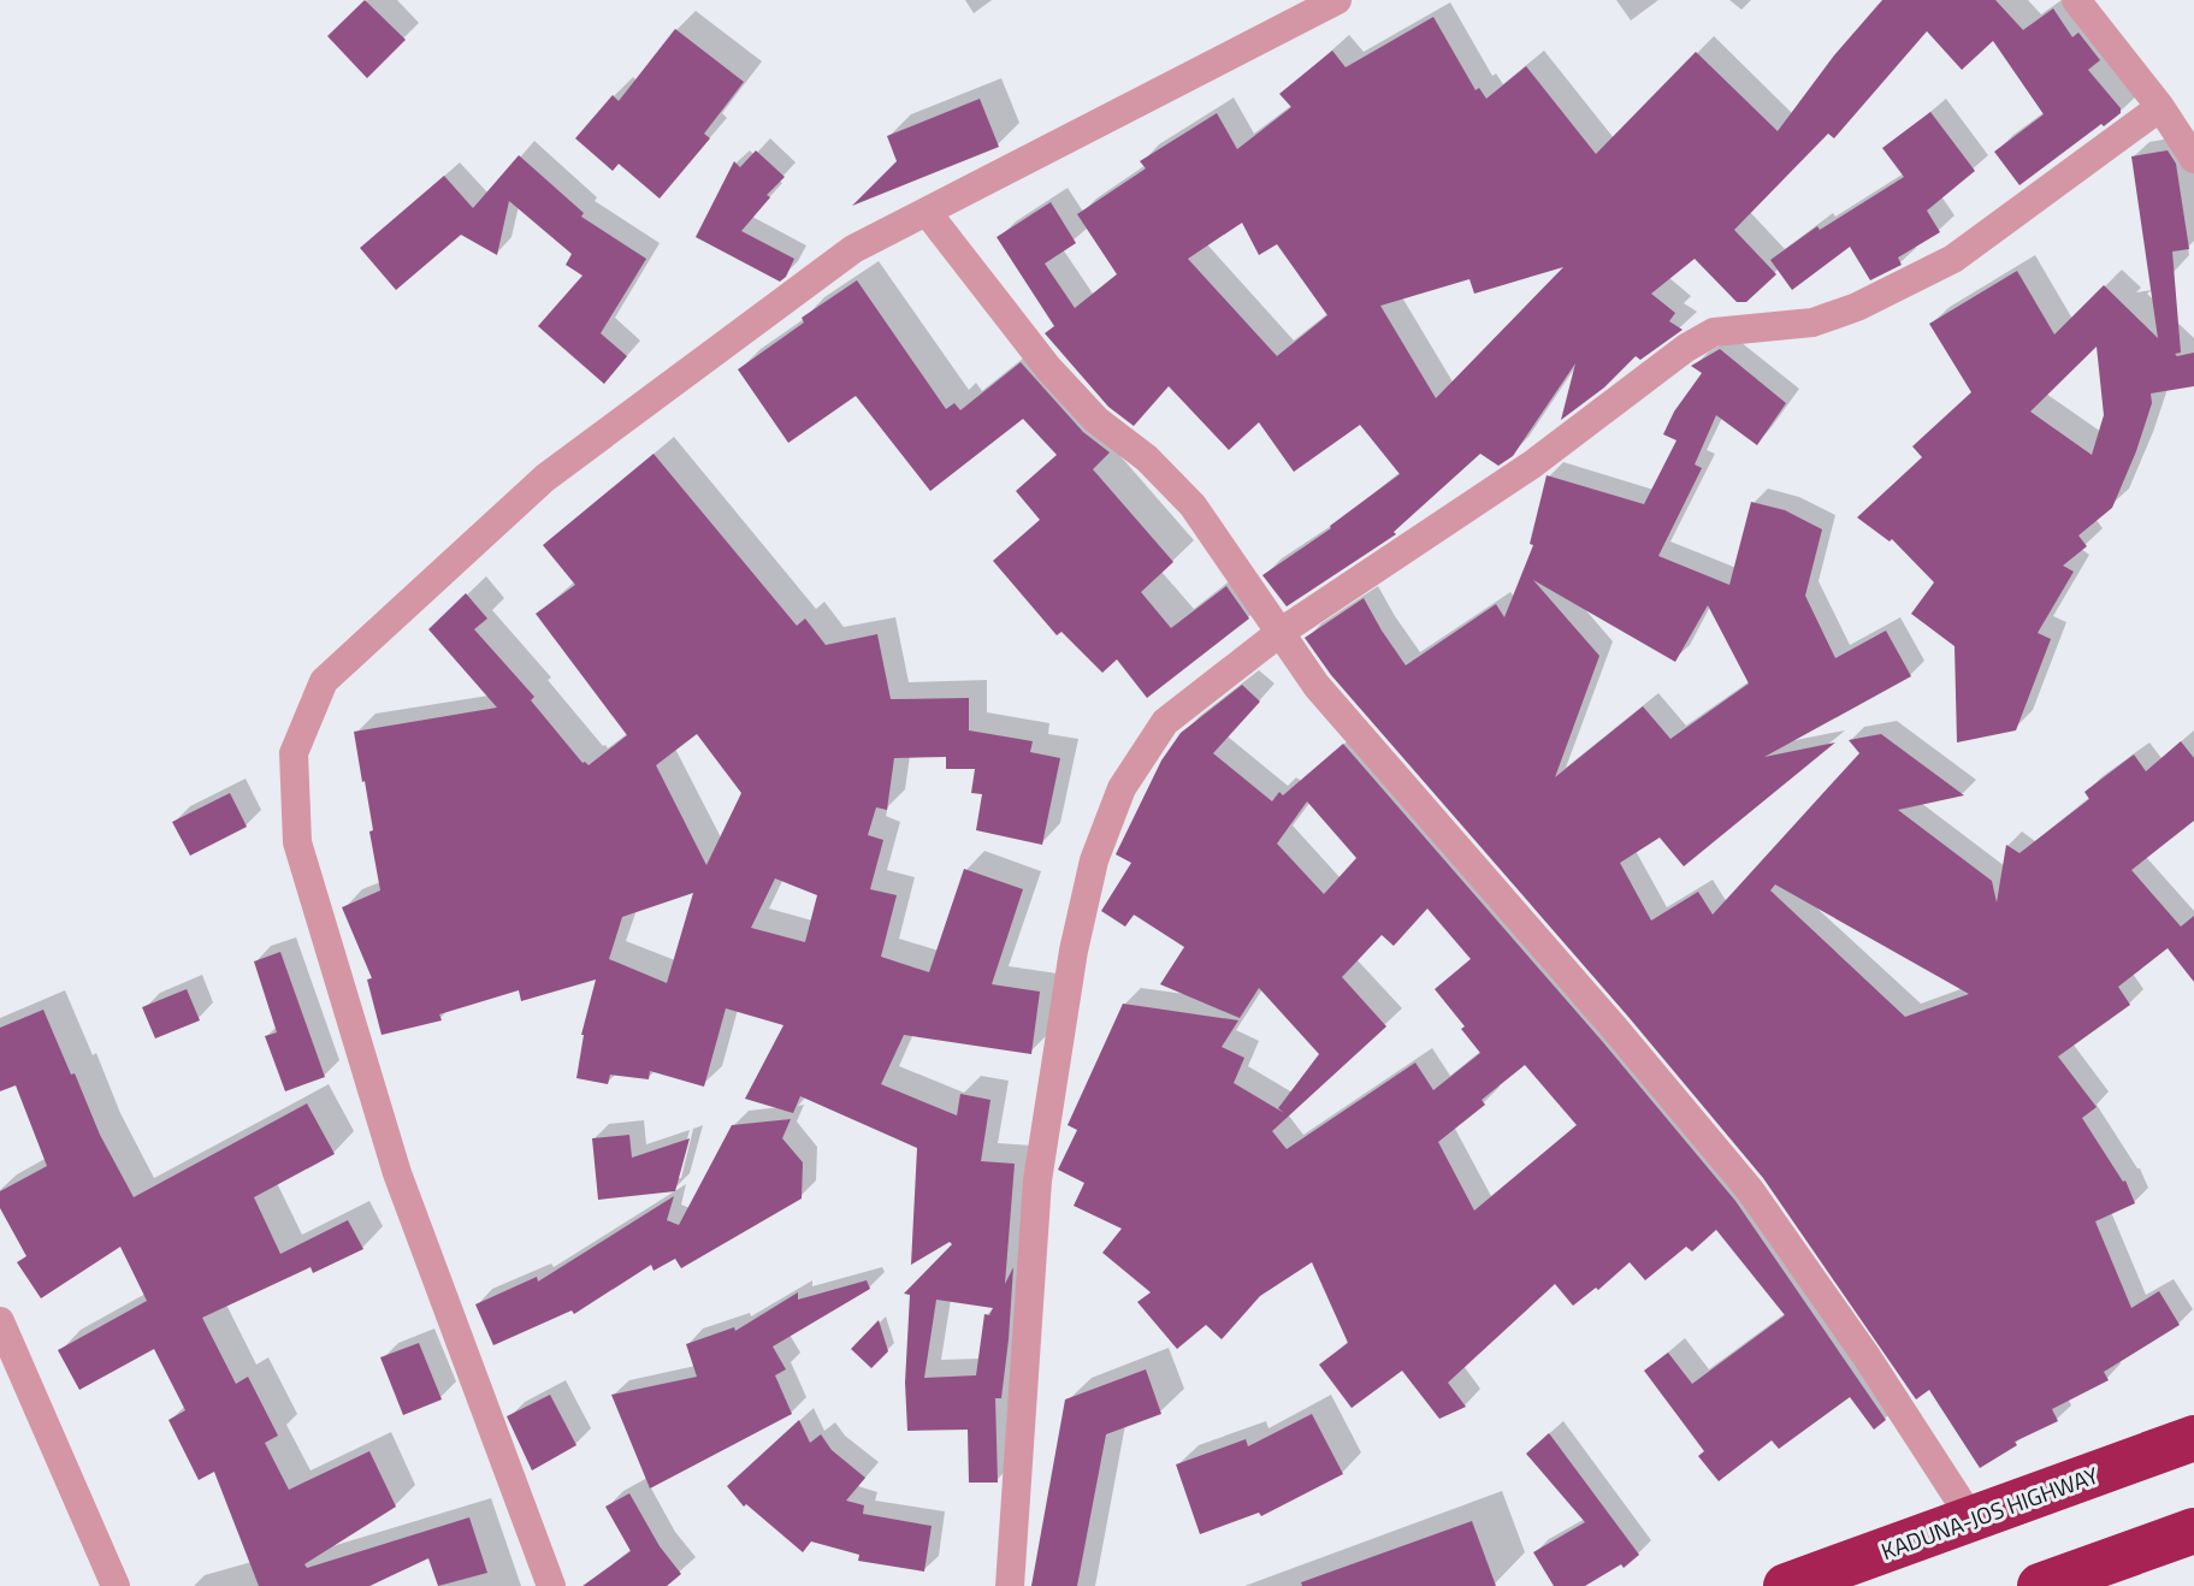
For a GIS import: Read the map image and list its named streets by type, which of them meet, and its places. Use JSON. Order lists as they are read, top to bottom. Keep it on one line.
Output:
{"streets":{"highway":["KADUNA-JOS HIGHWAY"]}}
